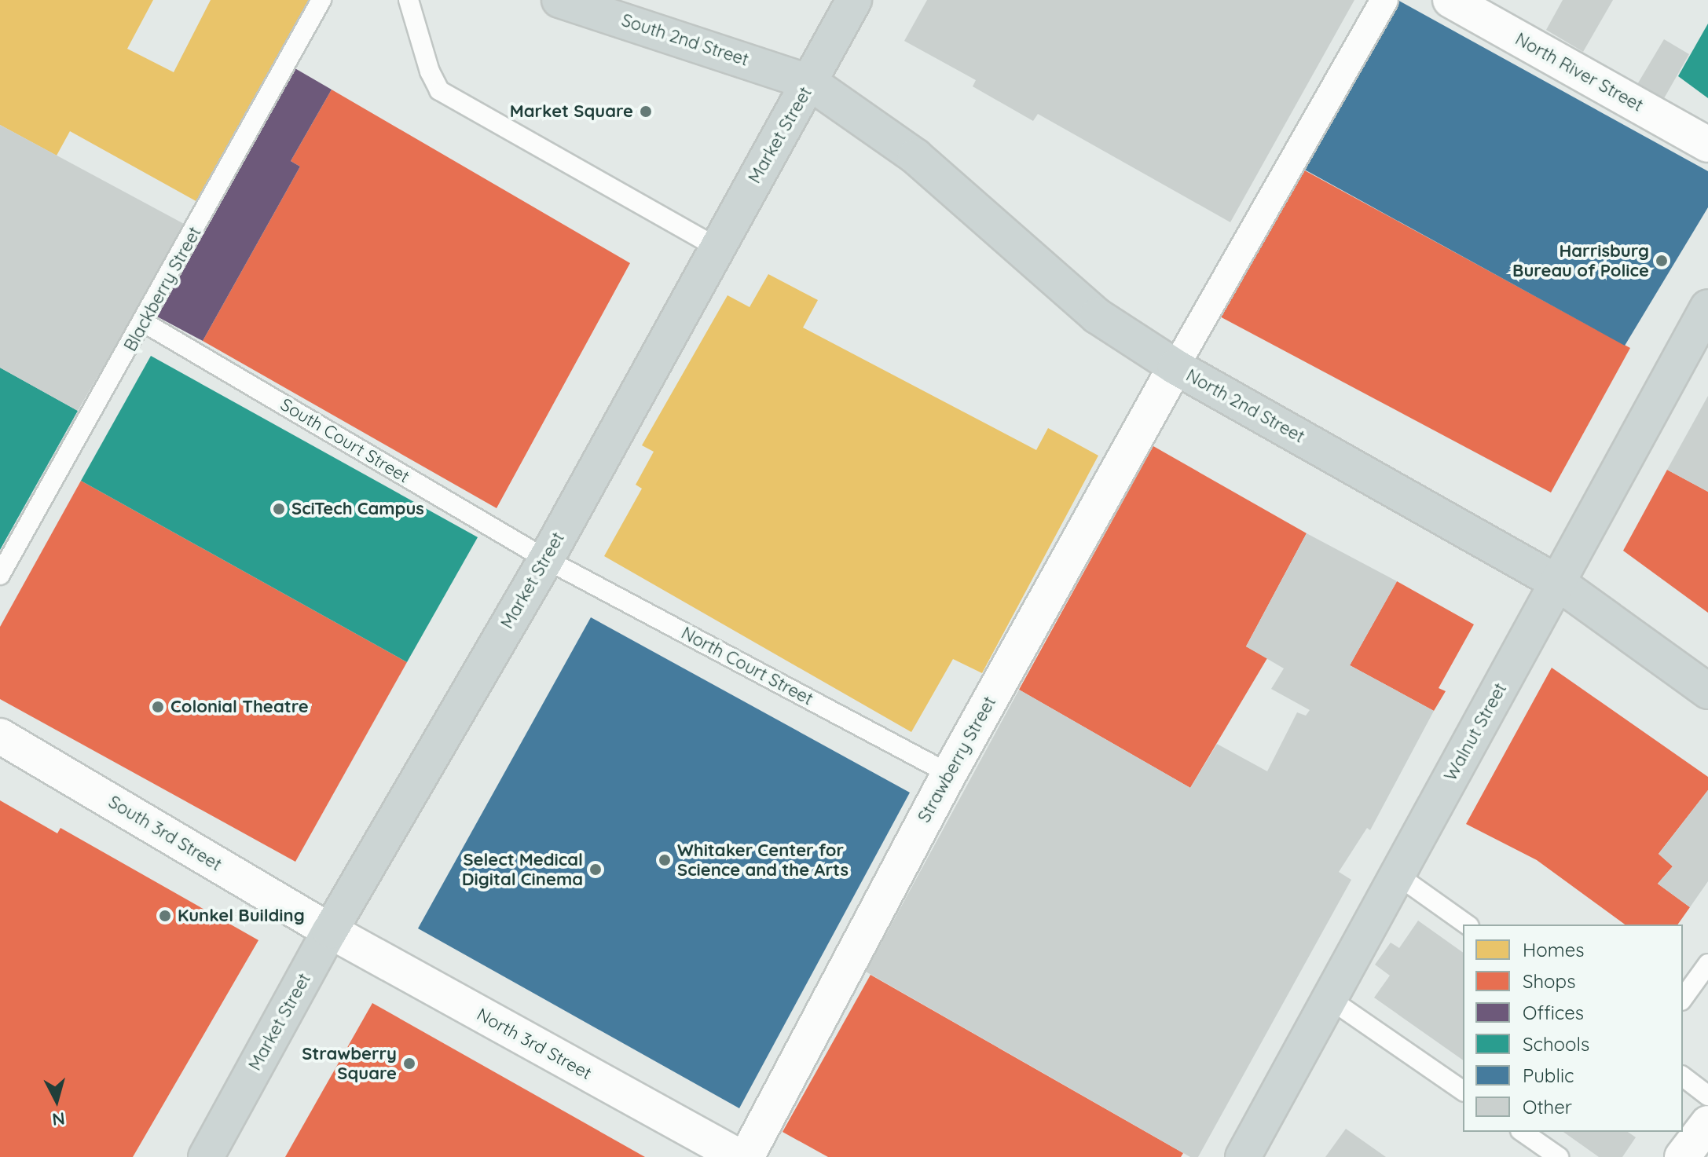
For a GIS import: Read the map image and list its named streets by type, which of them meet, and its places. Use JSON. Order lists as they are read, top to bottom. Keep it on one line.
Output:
{"streets":{"main road":["South 2nd Street","Market Street","North 2nd Street","Walnut Street"],"street":["North River Street","Strawberry Street","South 3rd Street","North 3rd Street"],"lane":["Blackberry Street","South Court Street","North Court Street"]},"crossings":[["South 2nd Street","Market Street"],["South 2nd Street","North 2nd Street"],["Market Street","North 2nd Street"],["Market Street","South Court Street"],["Market Street","North Court Street"],["Market Street","South 3rd Street"],["Market Street","North 3rd Street"],["Blackberry Street","South Court Street"],["North 2nd Street","Walnut Street"],["North 2nd Street","Strawberry Street"],["South Court Street","North Court Street"],["North Court Street","Strawberry Street"],["South 3rd Street","North 3rd Street"]],"places":["Market Square","Harrisburg Bureau of Police","SciTech Campus","Colonial Theatre","Whitaker Center for Science and the Arts","Select Medical Digital Cinema","Kunkel Building","Strawberry Square"],"legend":["Homes","Shops","Offices","Schools","Public","Other"],"north":"bottom"}
